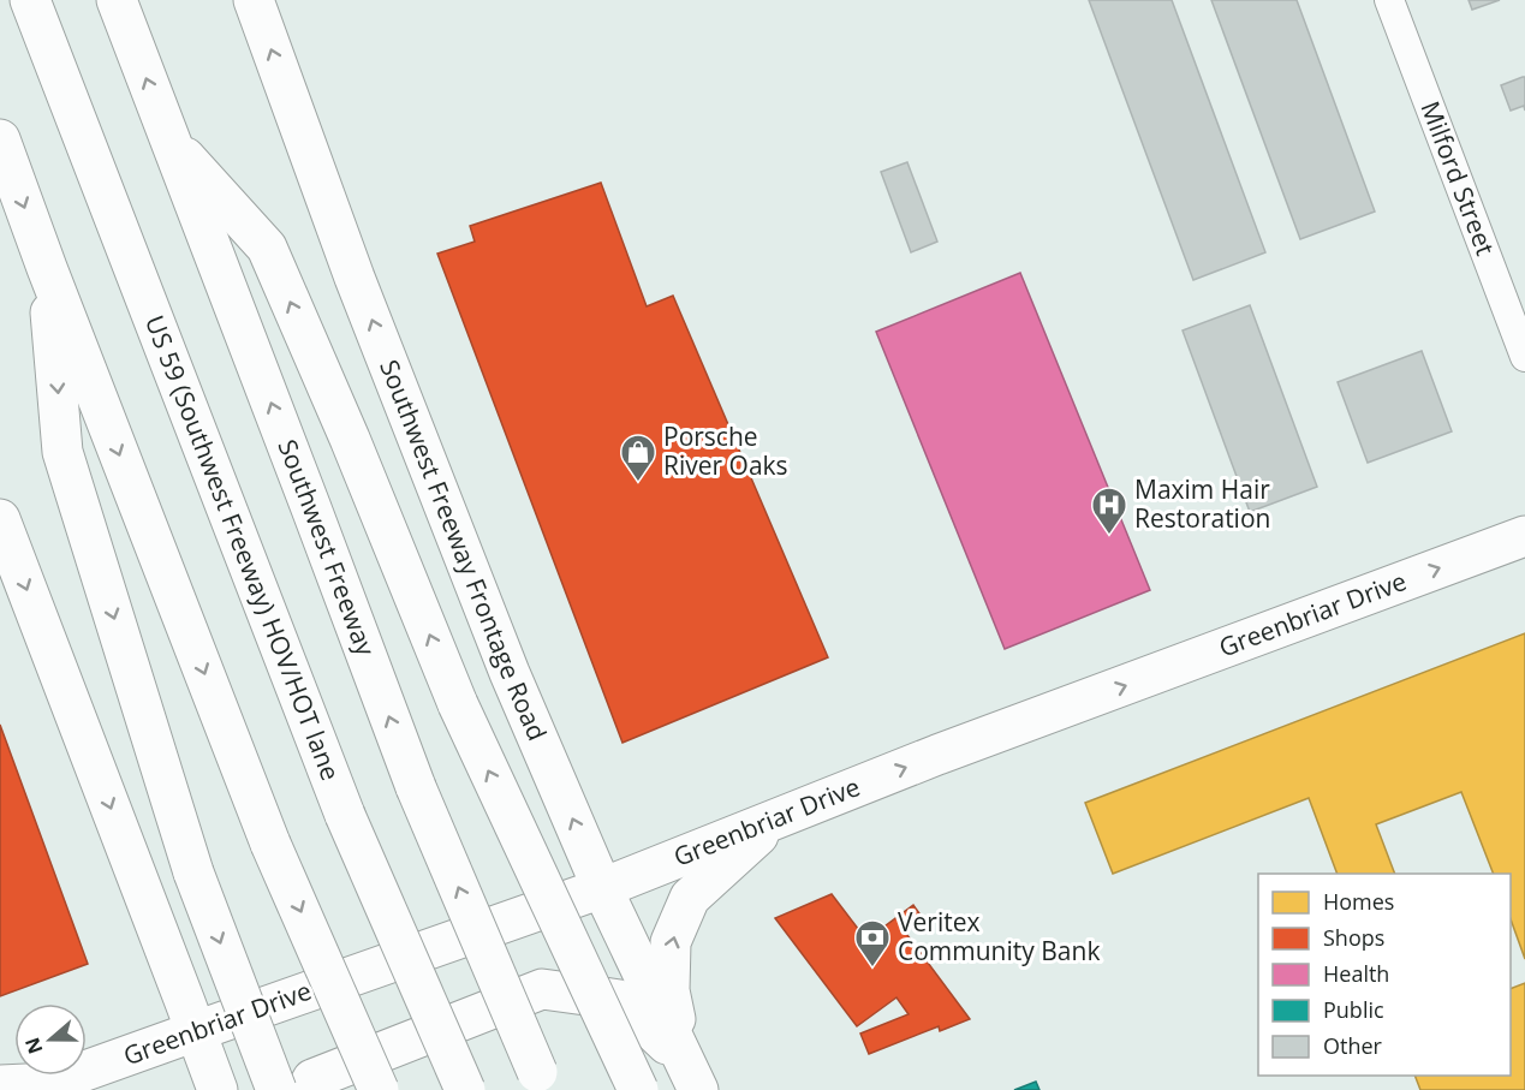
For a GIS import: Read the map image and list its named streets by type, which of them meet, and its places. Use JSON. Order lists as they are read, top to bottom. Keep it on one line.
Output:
{"streets":{"main road":["US 59 (Southwest Freeway) HOV/HOT lane","Southwest Freeway","Southwest Freeway Frontage Road","Greenbriar Drive"],"street":["Milford Street"]},"crossings":[["Southwest Freeway Frontage Road","Greenbriar Drive"]],"one_way":["Greenbriar Drive"],"places":{"shop":["Porsche River Oaks"],"hospital":["Maxim Hair Restoration"],"bank":["Veritex Community Bank"]},"legend":["Homes","Shops","Health","Public","Other"],"north":"left"}
